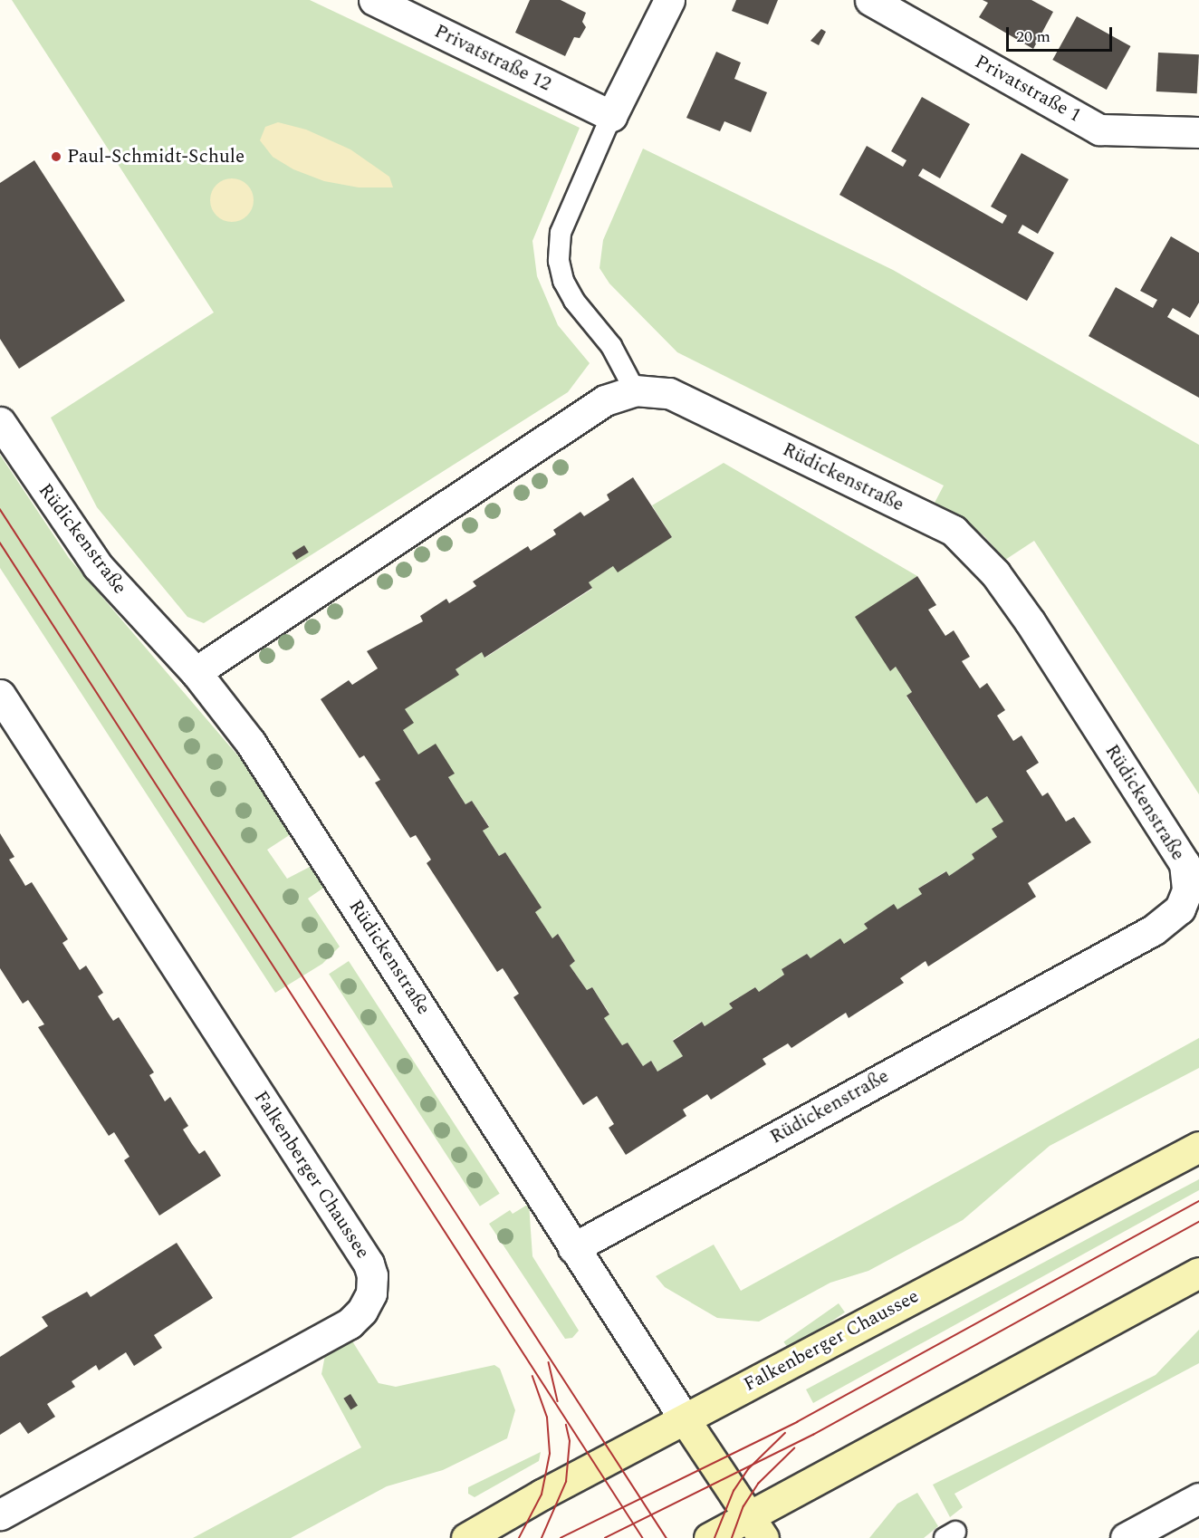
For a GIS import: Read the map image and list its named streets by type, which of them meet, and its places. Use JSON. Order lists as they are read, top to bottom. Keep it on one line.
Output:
{"streets":{"main road":["Falkenberger Chaussee"],"street":["Privatstraße 12","Privatstraße 1","Rüdickenstraße"]},"crossings":[["Rüdickenstraße","Falkenberger Chaussee"]],"places":["Paul-Schmidt-Schule"],"scale_bar":"20 m"}
